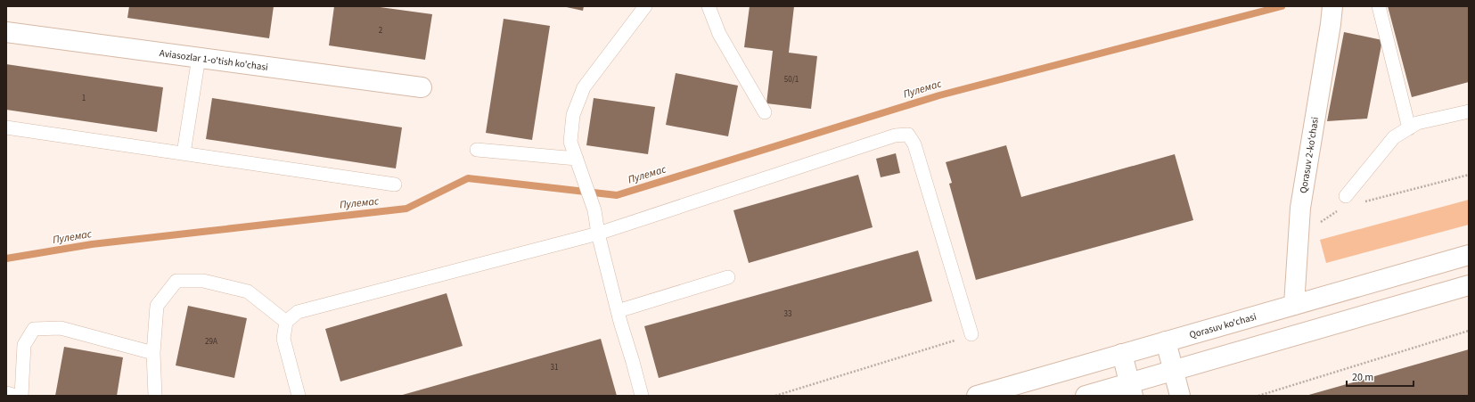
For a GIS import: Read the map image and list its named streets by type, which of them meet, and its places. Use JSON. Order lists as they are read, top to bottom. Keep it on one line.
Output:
{"streets":{"main road":["Aviasozlar 1-o'tish ko'chasi","Qorasuv 2-koʻchasi","Qorasuv ko'chasi"]},"crossings":[["Qorasuv 2-koʻchasi","Qorasuv ko'chasi"]],"water":["Пулемас"],"house_numbers":["2","50/1","1","33","29A","31"],"scale_bar":"20 m"}
